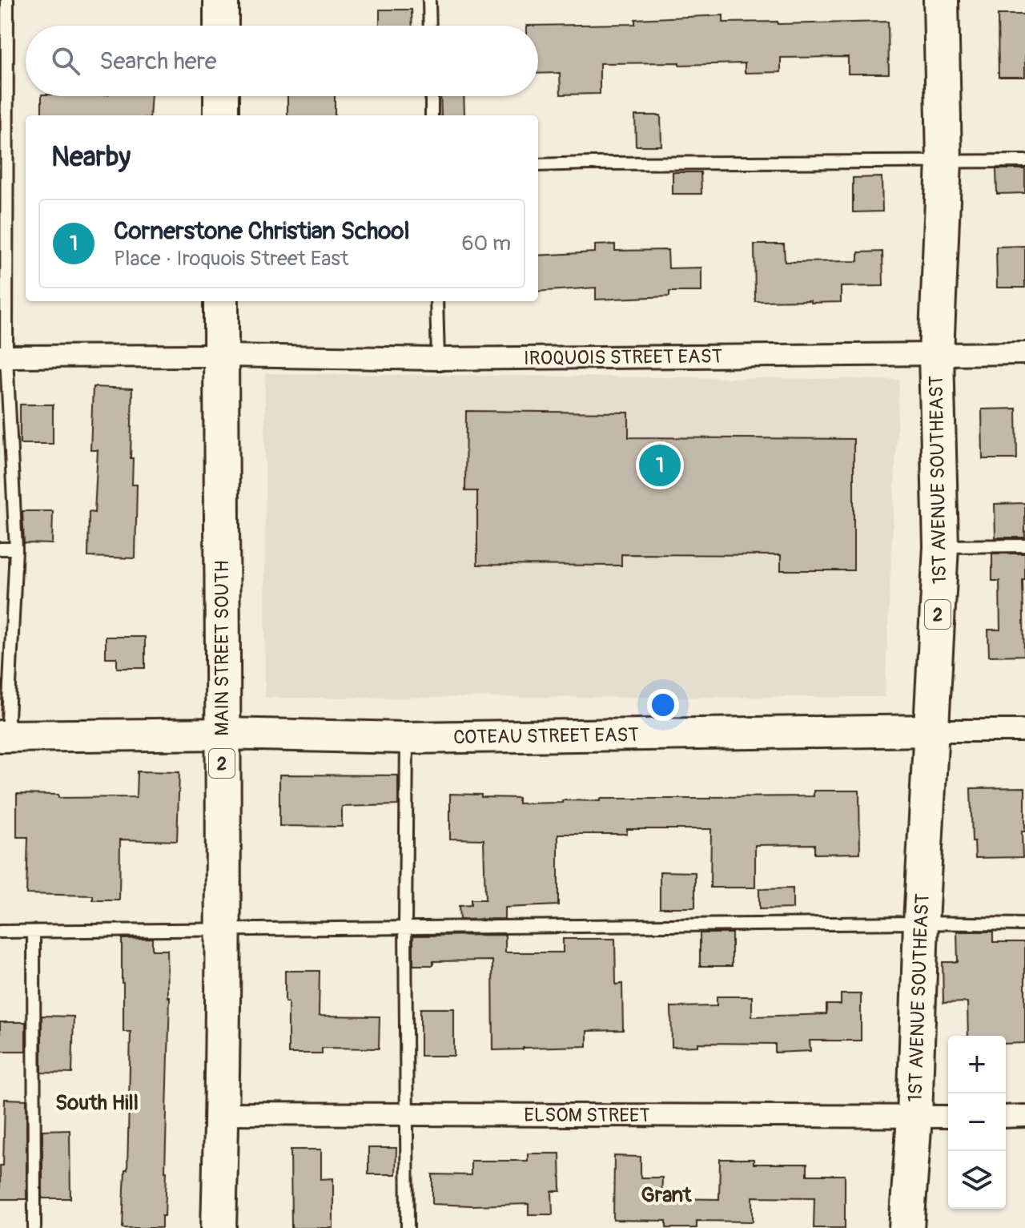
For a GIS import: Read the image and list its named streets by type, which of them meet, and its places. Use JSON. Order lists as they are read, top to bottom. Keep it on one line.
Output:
{"streets":{"main road":["1ST AVENUE SOUTHEAST","2","MAIN STREET SOUTH"],"street":["IROQUOIS STREET EAST","COTEAU STREET EAST","ELSOM STREET"]},"crossings":[["IROQUOIS STREET EAST","1ST AVENUE SOUTHEAST"],["IROQUOIS STREET EAST","MAIN STREET SOUTH"],["1ST AVENUE SOUTHEAST","COTEAU STREET EAST"],["1ST AVENUE SOUTHEAST","ELSOM STREET"],["MAIN STREET SOUTH","COTEAU STREET EAST"],["MAIN STREET SOUTH","ELSOM STREET"]],"districts":["South Hill","Grant"],"page":{"search":"Search here","heading":"Nearby","list":[{"mark":"1","name":"Cornerstone Christian School","note":"Place · Iroquois Street East","value":"60 m"}],"pins":"1","map_buttons":["+","−"]}}
